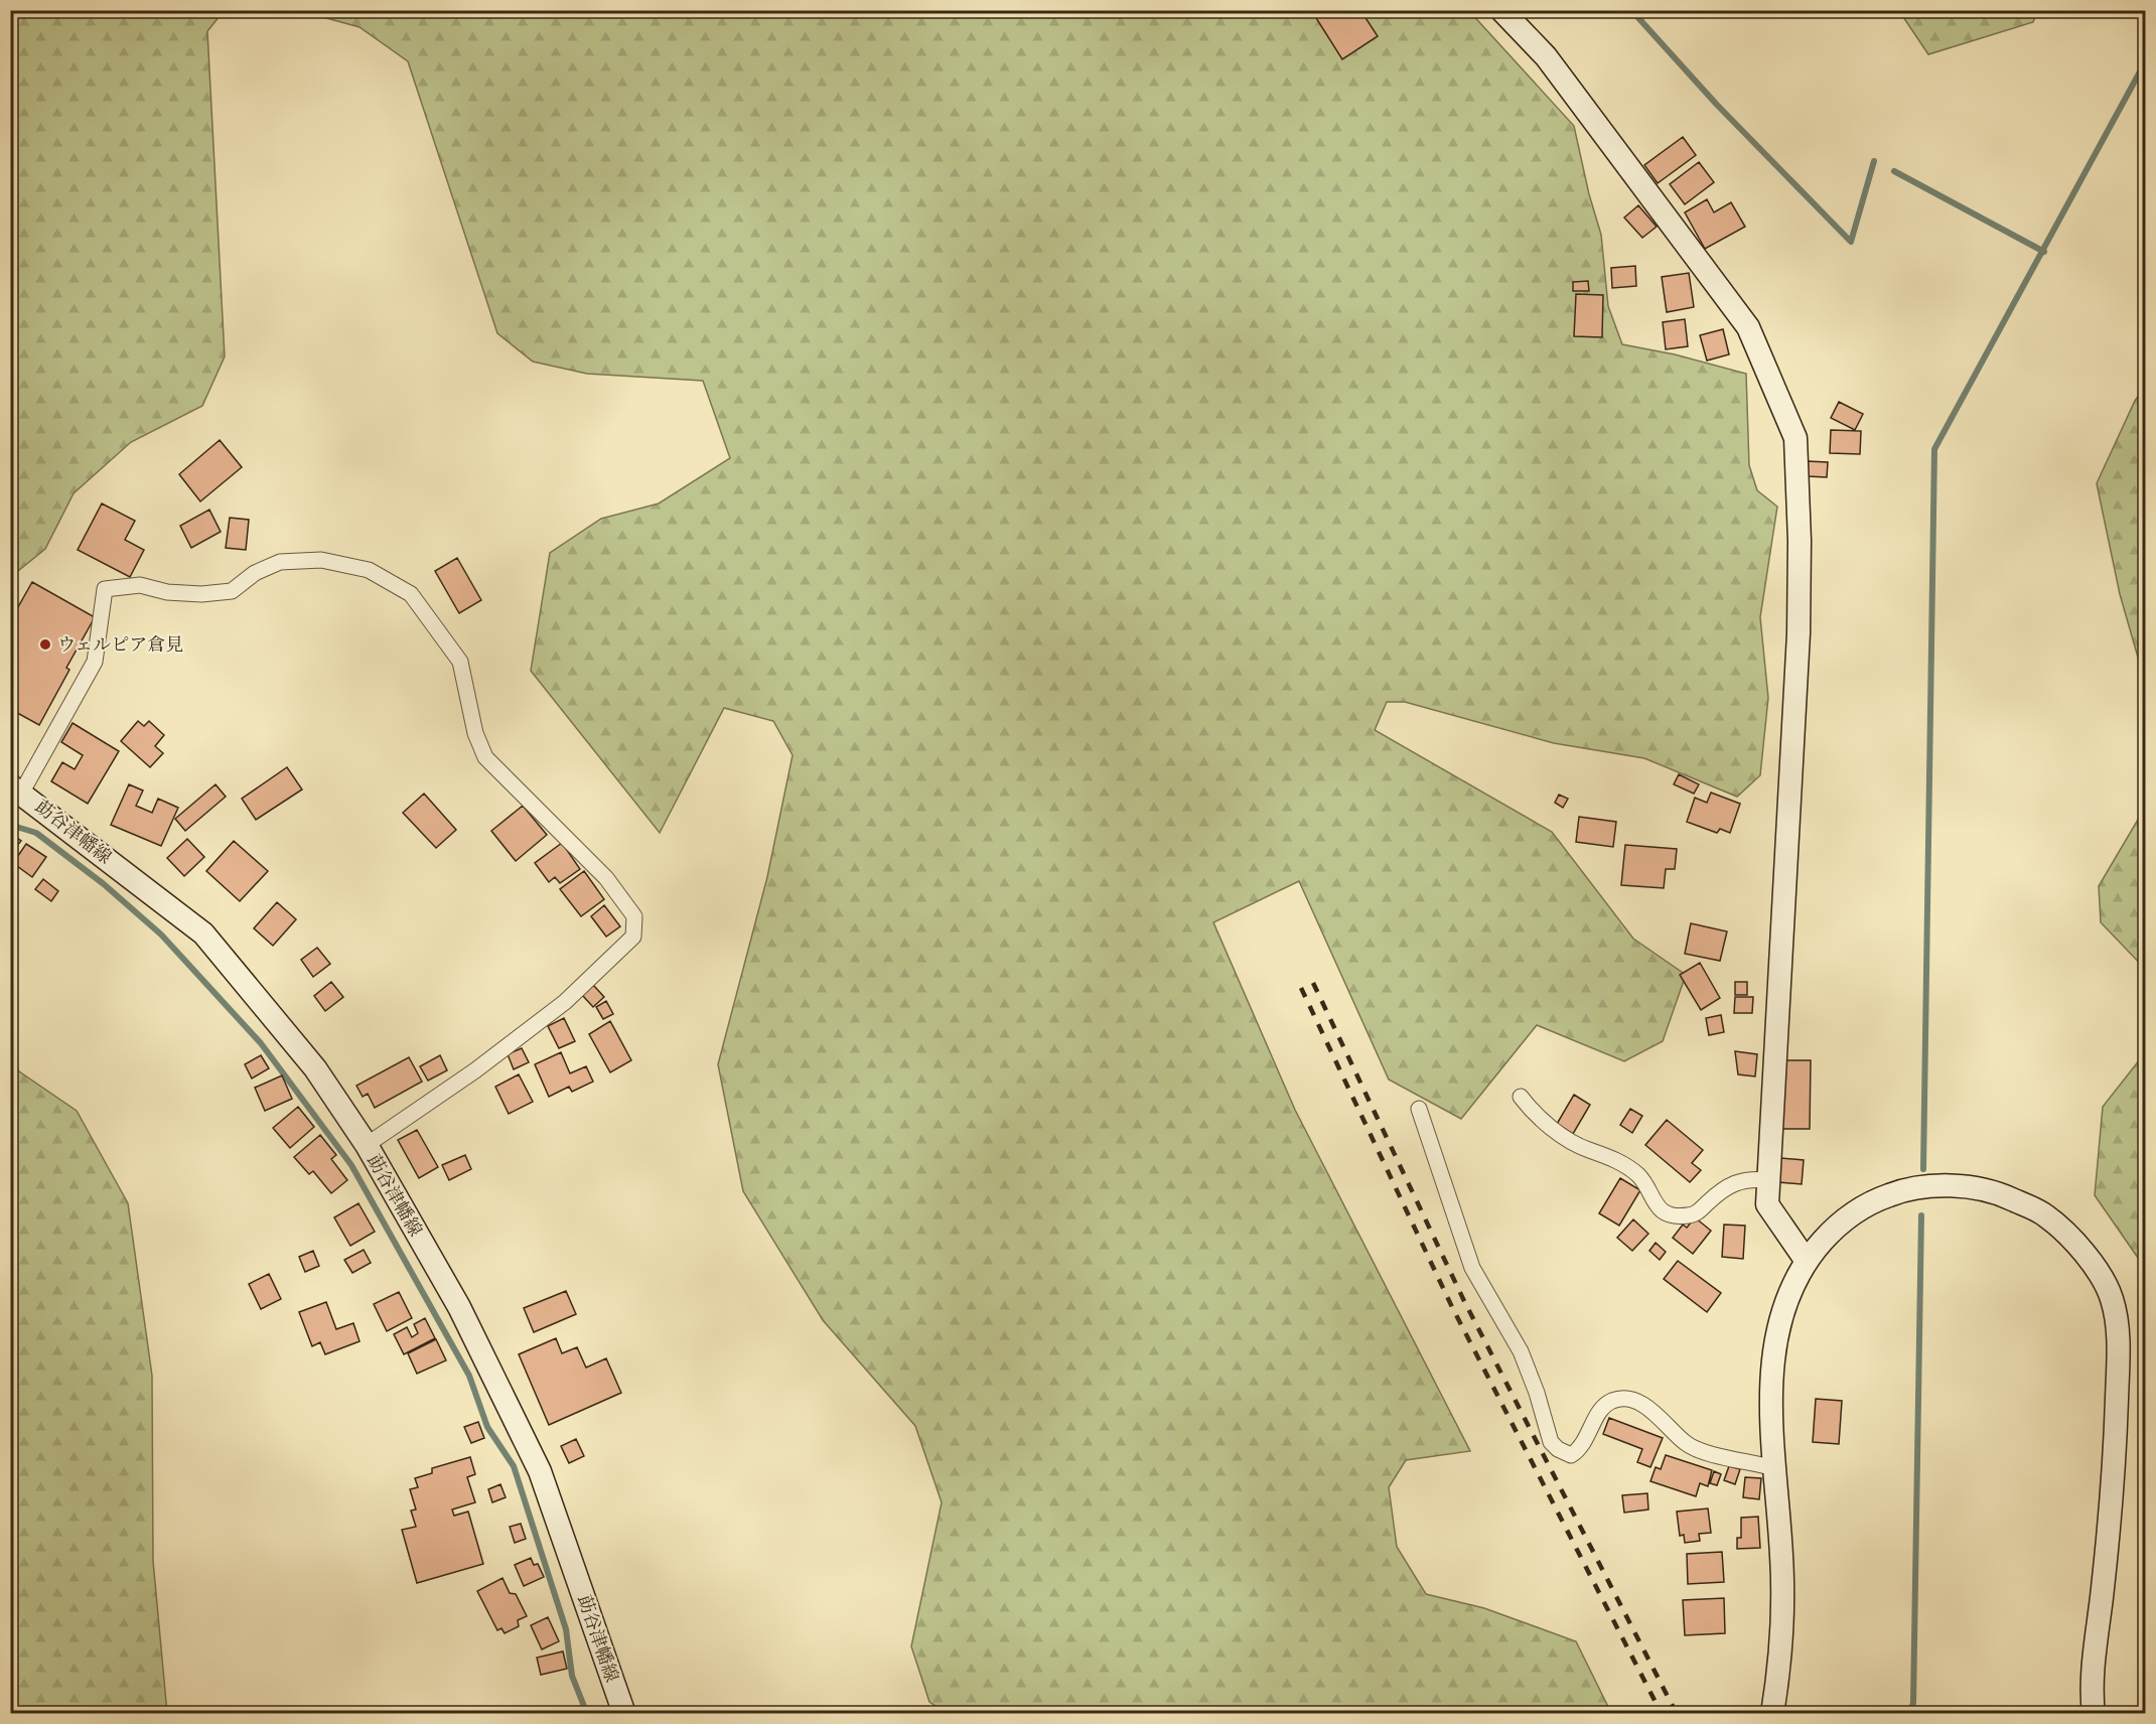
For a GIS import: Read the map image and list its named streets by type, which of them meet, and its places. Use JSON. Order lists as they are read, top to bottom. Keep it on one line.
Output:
{"streets":{"street":["莇谷津幡線"]},"places":["ウェルピア倉見"]}
